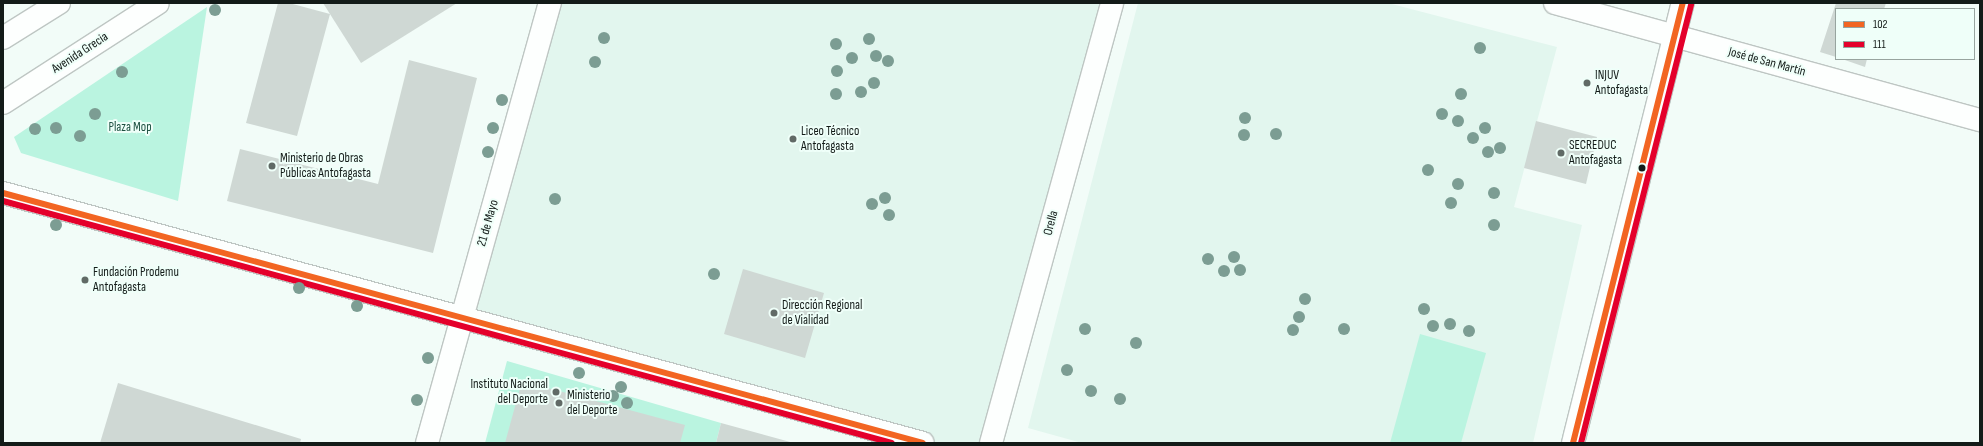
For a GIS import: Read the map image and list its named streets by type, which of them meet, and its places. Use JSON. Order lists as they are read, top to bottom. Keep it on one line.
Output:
{"streets":{"main road":["Avenida Grecia","José de San Martín","21 de Mayo","Orella"]},"parks":["Plaza Mop"],"places":["INJUV Antofagasta","Liceo Técnico Antofagasta","SECREDUC Antofagasta","Ministerio de Obras Públicas Antofagasta","Fundación Prodemu Antofagasta","Dirección Regional de Vialidad","Instituto Nacional del Deporte","Ministerio del Deporte"],"lines":["transit line 102","transit line 111"],"legend":["102","111"]}
